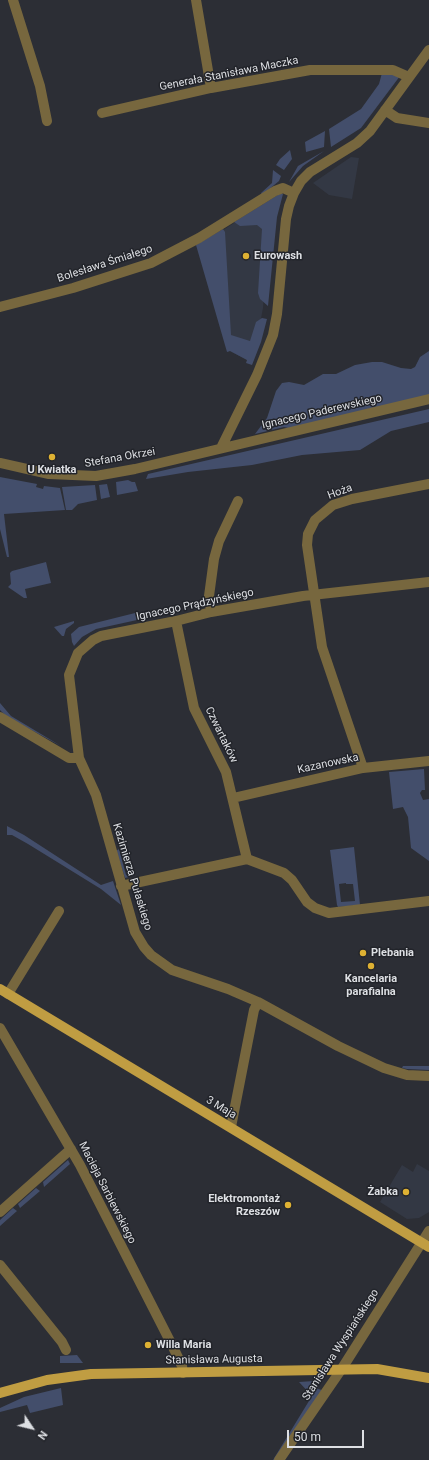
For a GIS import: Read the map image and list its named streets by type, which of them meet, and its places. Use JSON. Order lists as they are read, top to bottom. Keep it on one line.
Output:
{"streets":{"main road":["3 Maja","Stanisława Augusta"],"street":["Generała Stanisława Maczka","Bolesława Śmiałego","Ignacego Paderewskiego","Stefana Okrzei","Hoża","Ignacego Prądzyńskiego","Czwartaków","Kazanowska","Kazimierza Pułaskiego","Macieja Sarbiewskiego","Stanisława Wyspiańskiego"]},"crossings":[["Ignacego Paderewskiego","Stefana Okrzei"],["Hoża","Ignacego Prądzyńskiego"],["Hoża","Kazanowska"],["Ignacego Prądzyńskiego","Czwartaków"],["Ignacego Prądzyńskiego","Kazimierza Pułaskiego"],["Czwartaków","Kazanowska"],["3 Maja","Stanisława Wyspiańskiego"],["Macieja Sarbiewskiego","Stanisława Augusta"],["Stanisława Wyspiańskiego","Stanisława Augusta"]],"places":["Eurowash","U Kwiatka","Plebania","Kancelaria parafialna","Żabka","Elektromontaż Rzeszów","Willa Maria"],"scale_bar":"50 m","north":"bottom right"}
